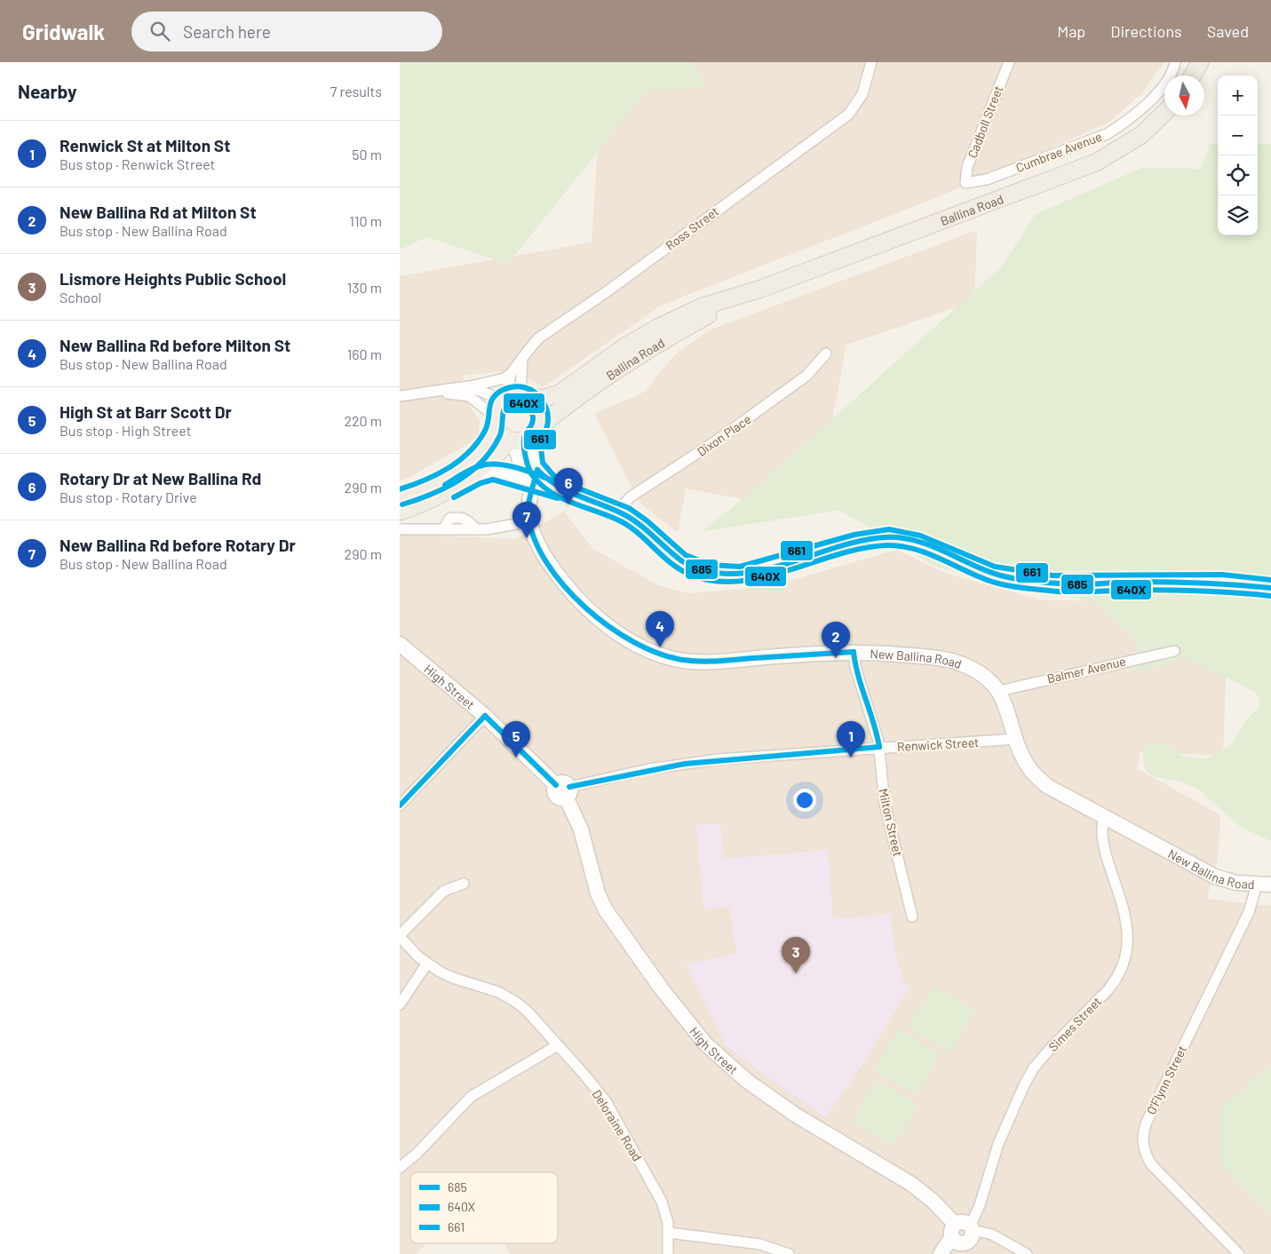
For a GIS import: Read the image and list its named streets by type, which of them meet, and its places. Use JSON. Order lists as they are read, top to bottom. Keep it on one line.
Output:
{"streets":{"main road":["Ballina Road"],"street":["Cadboll Street","Cumbrae Avenue","Ross Street","Dixon Place","New Ballina Road","Balmer Avenue","High Street","Renwick Street","Milton Street","Simes Street","O'Flynn Street","Deloraine Road"]},"crossings":[["Cadboll Street","Cumbrae Avenue"],["New Ballina Road","Balmer Avenue"],["New Ballina Road","Renwick Street"],["New Ballina Road","Milton Street"],["New Ballina Road","Simes Street"],["New Ballina Road","O'Flynn Street"],["High Street","Renwick Street"],["Renwick Street","Milton Street"]],"lines":["transit line 661","transit line 640X","transit line 685"],"legend":["685","640X","661"],"north":"bottom","page":{"header":"Gridwalk","search":"Search here","nav":["Map","Directions","Saved"],"heading":["Nearby","7 results"],"map_buttons":["+","−"],"list":[{"mark":"1","name":"Renwick St at Milton St","note":"Bus stop · Renwick Street","value":"50 m"},{"mark":"2","name":"New Ballina Rd at Milton St","note":"Bus stop · New Ballina Road","value":"110 m"},{"mark":"3","name":"Lismore Heights Public School","note":"School","value":"130 m"},{"mark":"4","name":"New Ballina Rd before Milton St","note":"Bus stop · New Ballina Road","value":"160 m"},{"mark":"5","name":"High St at Barr Scott Dr","note":"Bus stop · High Street","value":"220 m"},{"mark":"6","name":"Rotary Dr at New Ballina Rd","note":"Bus stop · Rotary Drive","value":"290 m"},{"mark":"7","name":"New Ballina Rd before Rotary Dr","note":"Bus stop · New Ballina Road","value":"290 m"}],"pins":["6","7","4","2","1","5","3"]}}
